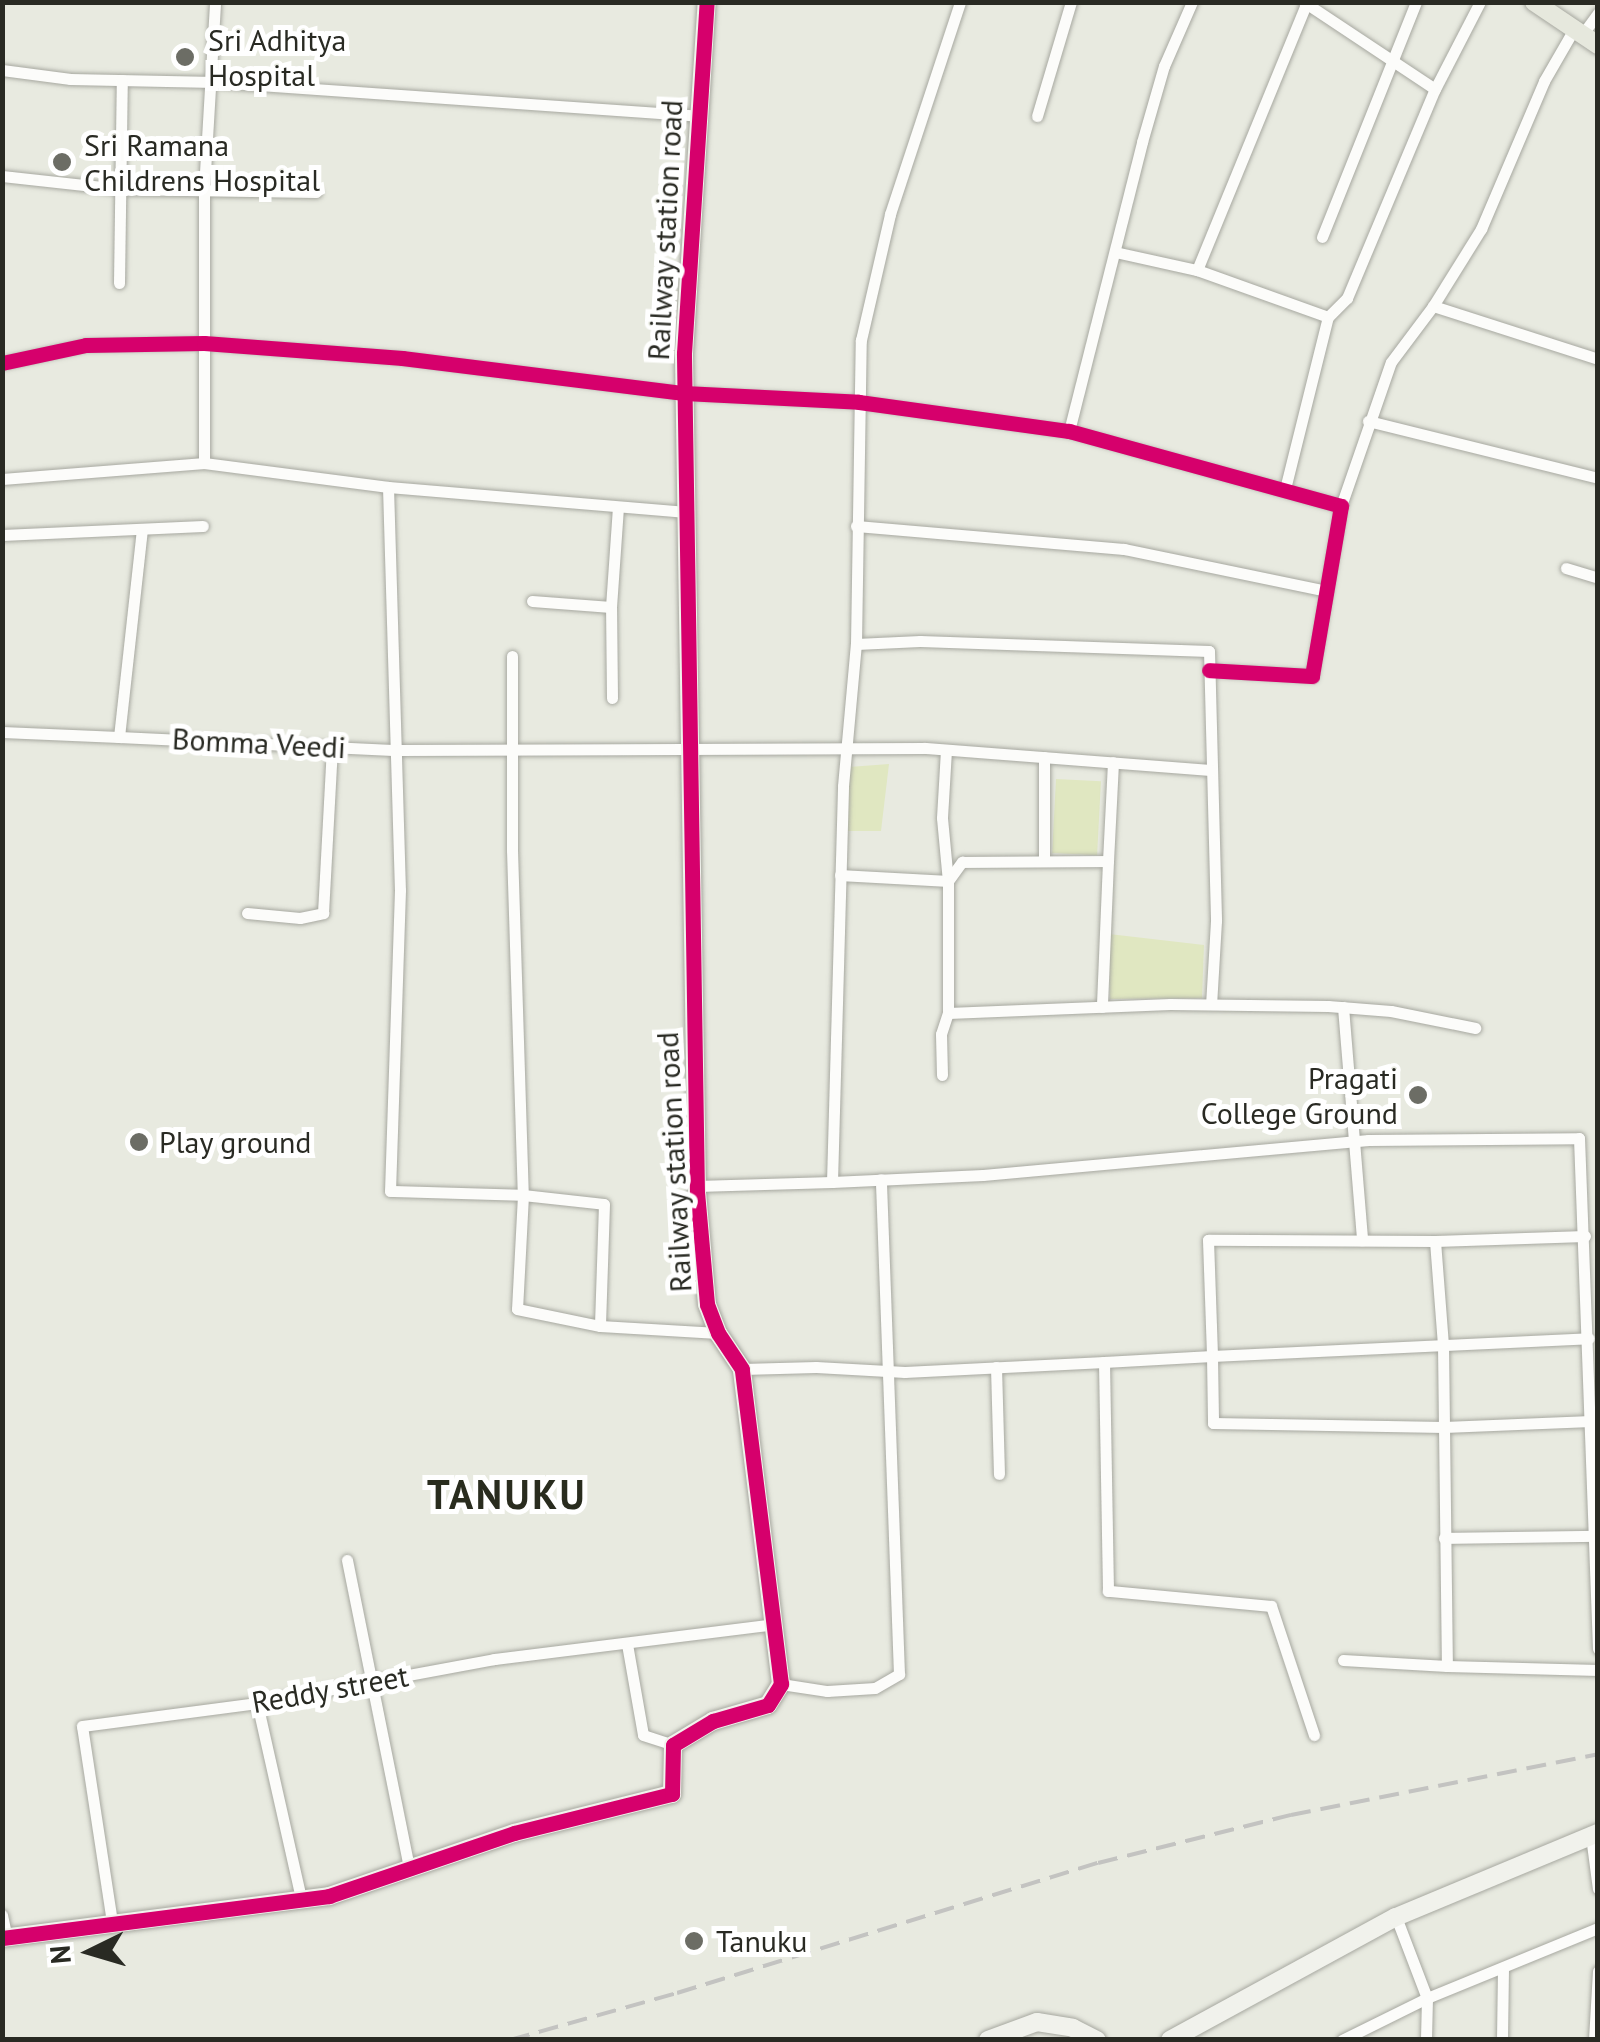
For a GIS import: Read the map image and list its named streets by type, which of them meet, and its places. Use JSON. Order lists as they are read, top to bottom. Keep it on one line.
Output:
{"streets":{"street":["Railway station road","Bomma Veedi","Reddy street"]},"crossings":[["Railway station road","Reddy street"]],"districts":["TANUKU"],"places":["Sri Adhitya Hospital","Sri Ramana Childrens Hospital","Pragati College Ground","Play ground","Tanuku"],"north":"left"}
